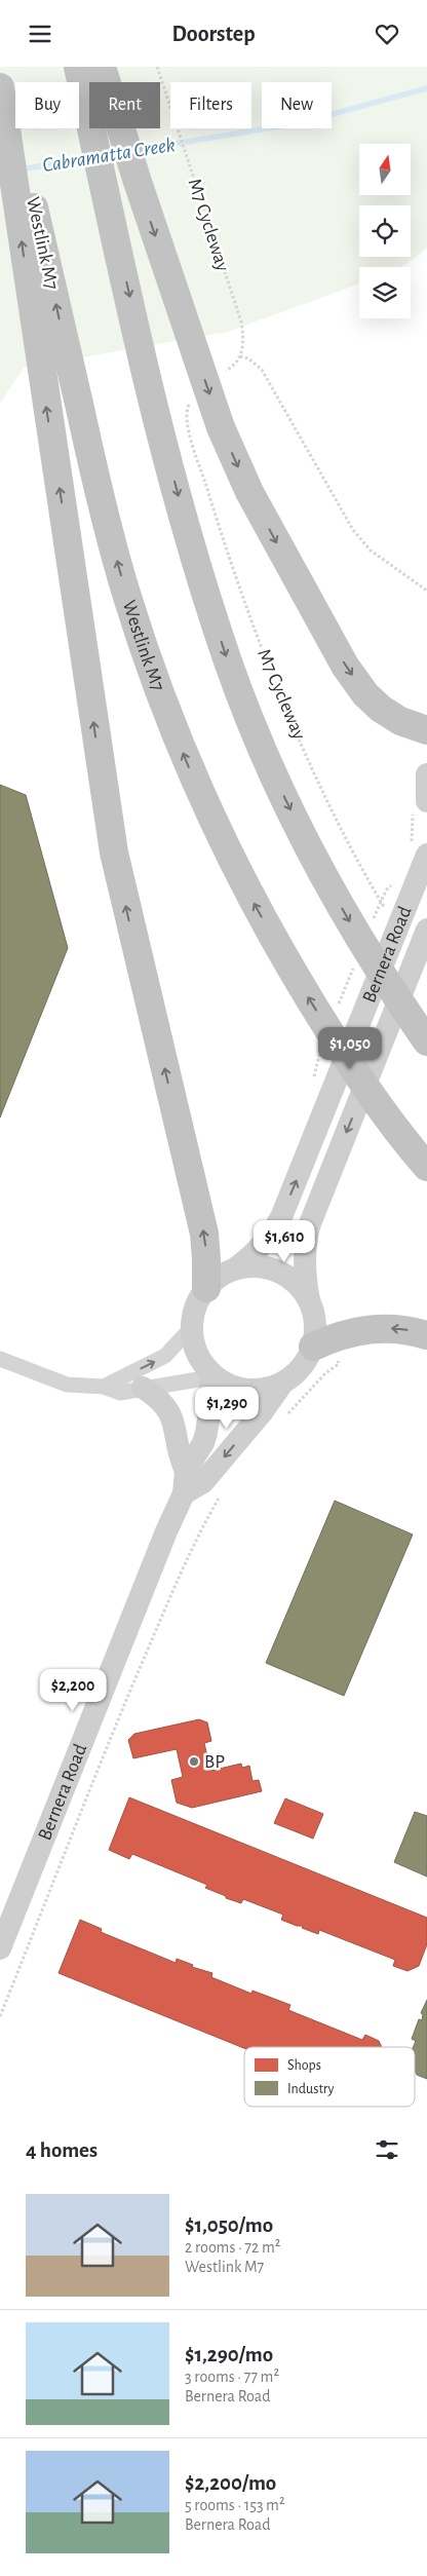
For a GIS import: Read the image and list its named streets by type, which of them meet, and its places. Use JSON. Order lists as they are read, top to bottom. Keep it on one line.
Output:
{"streets":{"highway":["Westlink M7"],"main road":["Bernera Road"],"path":["M7 Cycleway"]},"water":["Cabramatta Creek"],"places":["BP"],"legend":["Shops","Industry"],"north":"top","page":{"header":"Doorstep","chip":["Buy","Rent","Filters","New"],"price":["$1,050","$1,610","$1,290","$2,200"],"heading":"4 homes","list":[{"name":"$1,050/mo","note":"2 rooms · 72 m² · Westlink M7"},{"name":"$1,290/mo","note":"3 rooms · 77 m² · Bernera Road"},{"name":"$2,200/mo","note":"5 rooms · 153 m² · Bernera Road"}]}}
